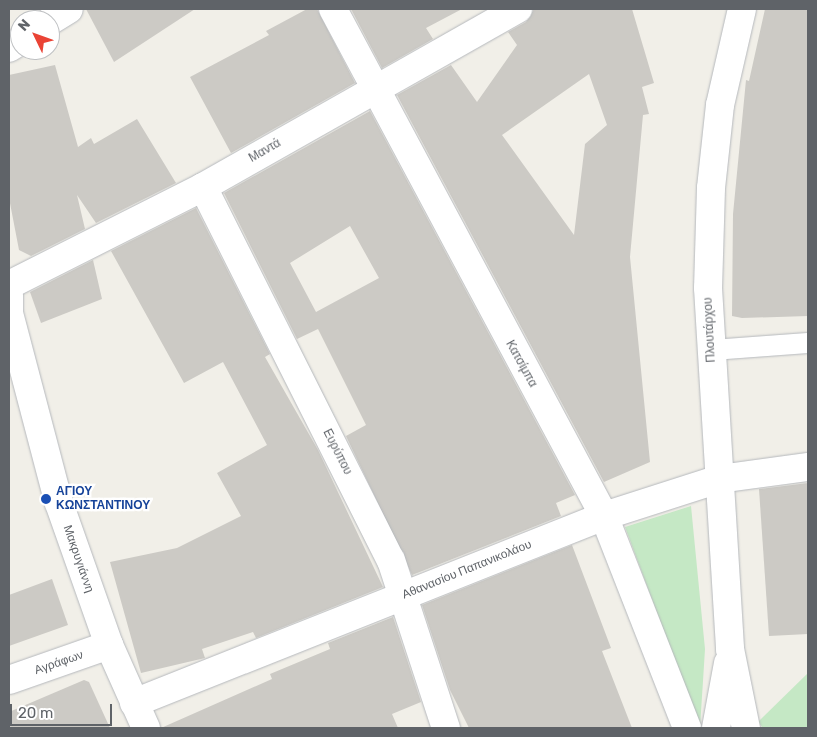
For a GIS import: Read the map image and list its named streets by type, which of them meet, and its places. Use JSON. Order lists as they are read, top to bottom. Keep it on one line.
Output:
{"streets":{"street":["Μαντά","Πλουτάρχου","Κατσίμπα","Ευρύπου","Μακρυγιάννη","Αθανασίου Παπανικολάου","Αγράφων"]},"crossings":[["Μαντά","Κατσίμπα"],["Μαντά","Ευρύπου"],["Πλουτάρχου","Αθανασίου Παπανικολάου"],["Κατσίμπα","Αθανασίου Παπανικολάου"],["Ευρύπου","Αθανασίου Παπανικολάου"],["Μακρυγιάννη","Αθανασίου Παπανικολάου"],["Μακρυγιάννη","Αγράφων"]],"places":["ΑΓΙΟΥ ΚΩΝΣΤΑΝΤΙΝΟΥ"],"scale_bar":"20 m","north":"top left"}
